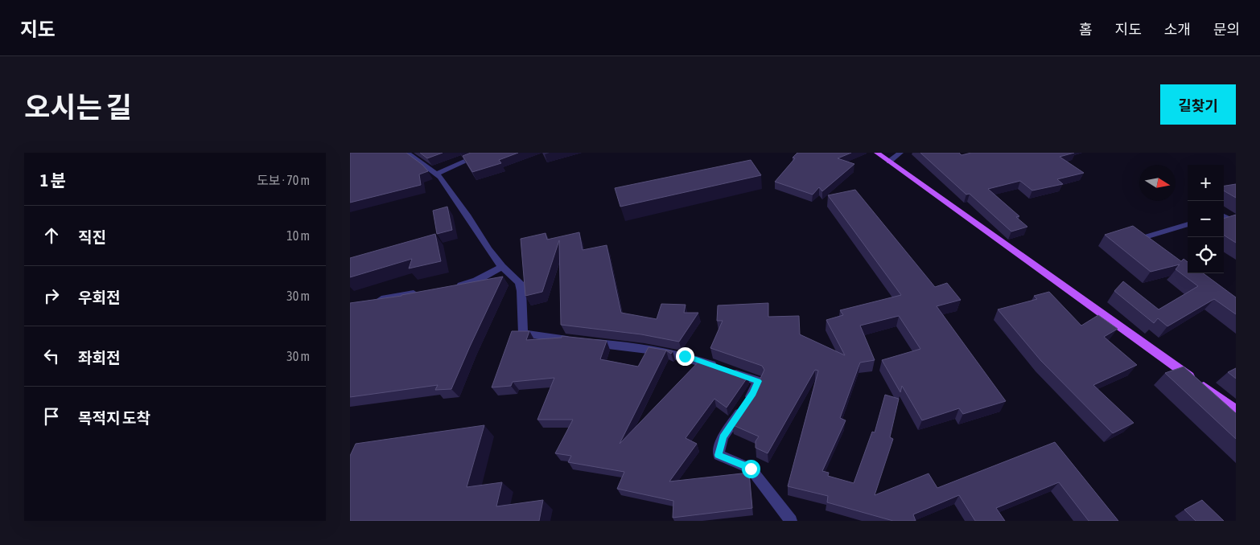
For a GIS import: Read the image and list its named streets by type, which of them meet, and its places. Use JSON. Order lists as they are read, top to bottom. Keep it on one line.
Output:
{"north":"right","page":{"header":"지도","nav":["홈","지도","소개","문의"],"title":"오시는 길","buttons":"길찾기","heading":["1 분","도보 · 70 m"],"map_buttons":["+","−"],"list":[["직진","10 m"],["우회전","30 m"],["좌회전","30 m"],"목적지 도착"]}}
